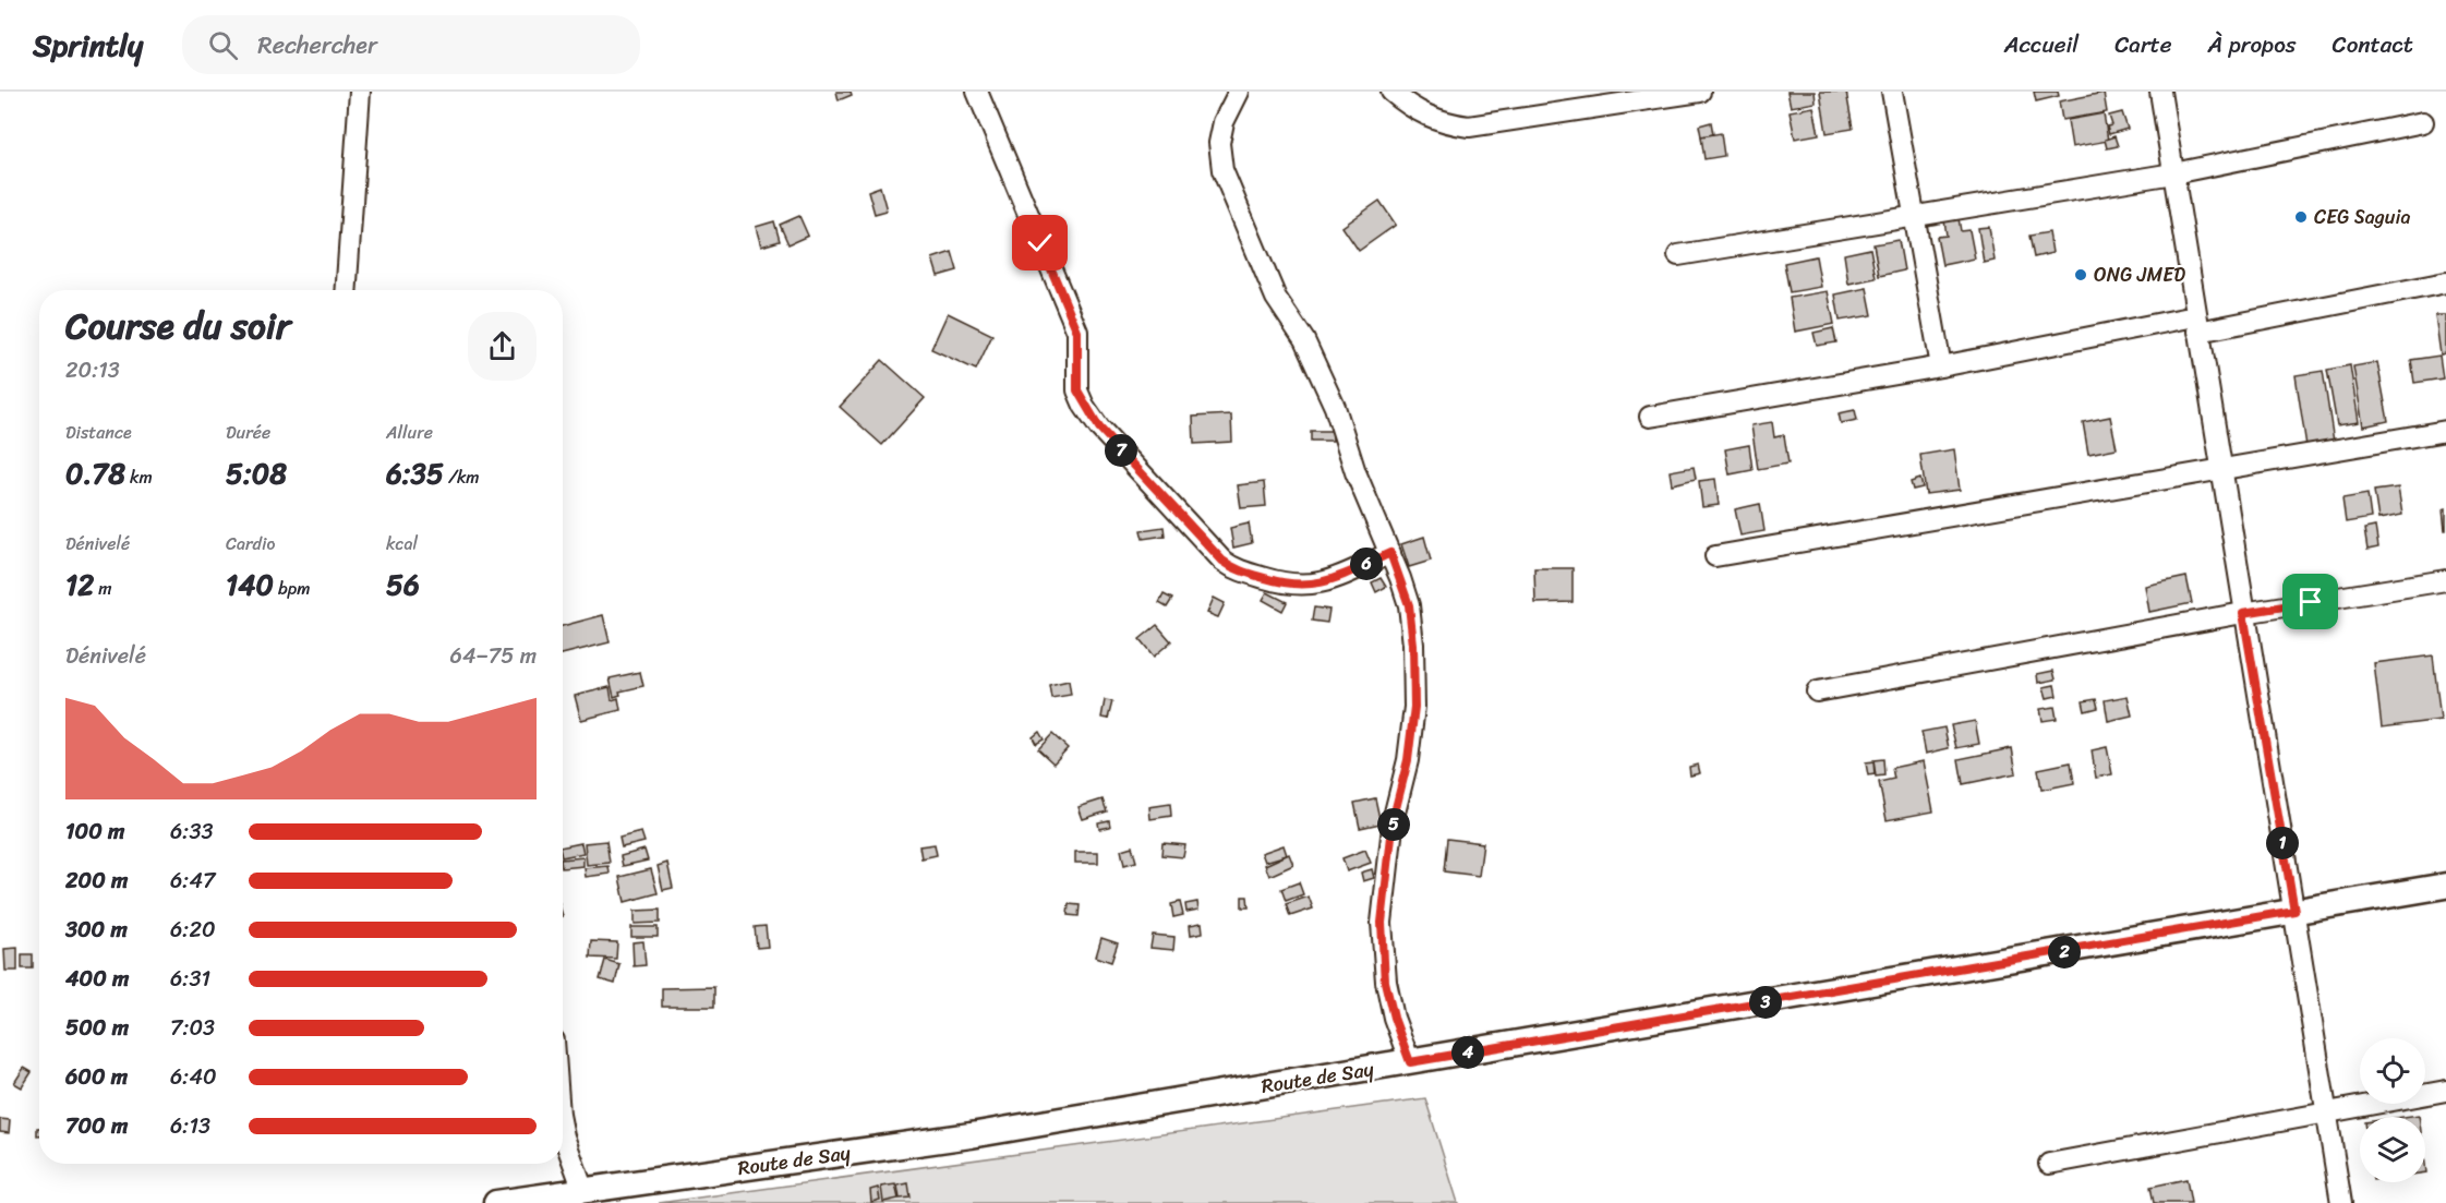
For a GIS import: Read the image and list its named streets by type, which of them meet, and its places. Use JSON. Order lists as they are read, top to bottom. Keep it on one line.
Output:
{"streets":{"main road":["Route de Say"]},"places":["CEG Saguia","ONG JMED"],"page":{"header":"Sprintly","search":"Rechercher","nav":["Accueil","Carte","À propos","Contact"],"heading":["Course du soir","20:13"],"stats":[["Distance","0.78 km"],["Durée","5:08"],["Allure","6:35 /km"],["Dénivelé","12 m"],["Cardio","140 bpm"],["kcal","56"]],"pins":["7","6","5","1","2","3","4"],"chart":["Dénivelé","64–75 m"],"list":[{"name":"100 m","note":"6:33"},{"name":"200 m","note":"6:47"},{"name":"300 m","note":"6:20"},{"name":"400 m","note":"6:31"},{"name":"500 m","note":"7:03"},{"name":"600 m","note":"6:40"},{"name":"700 m","note":"6:13"}]}}
